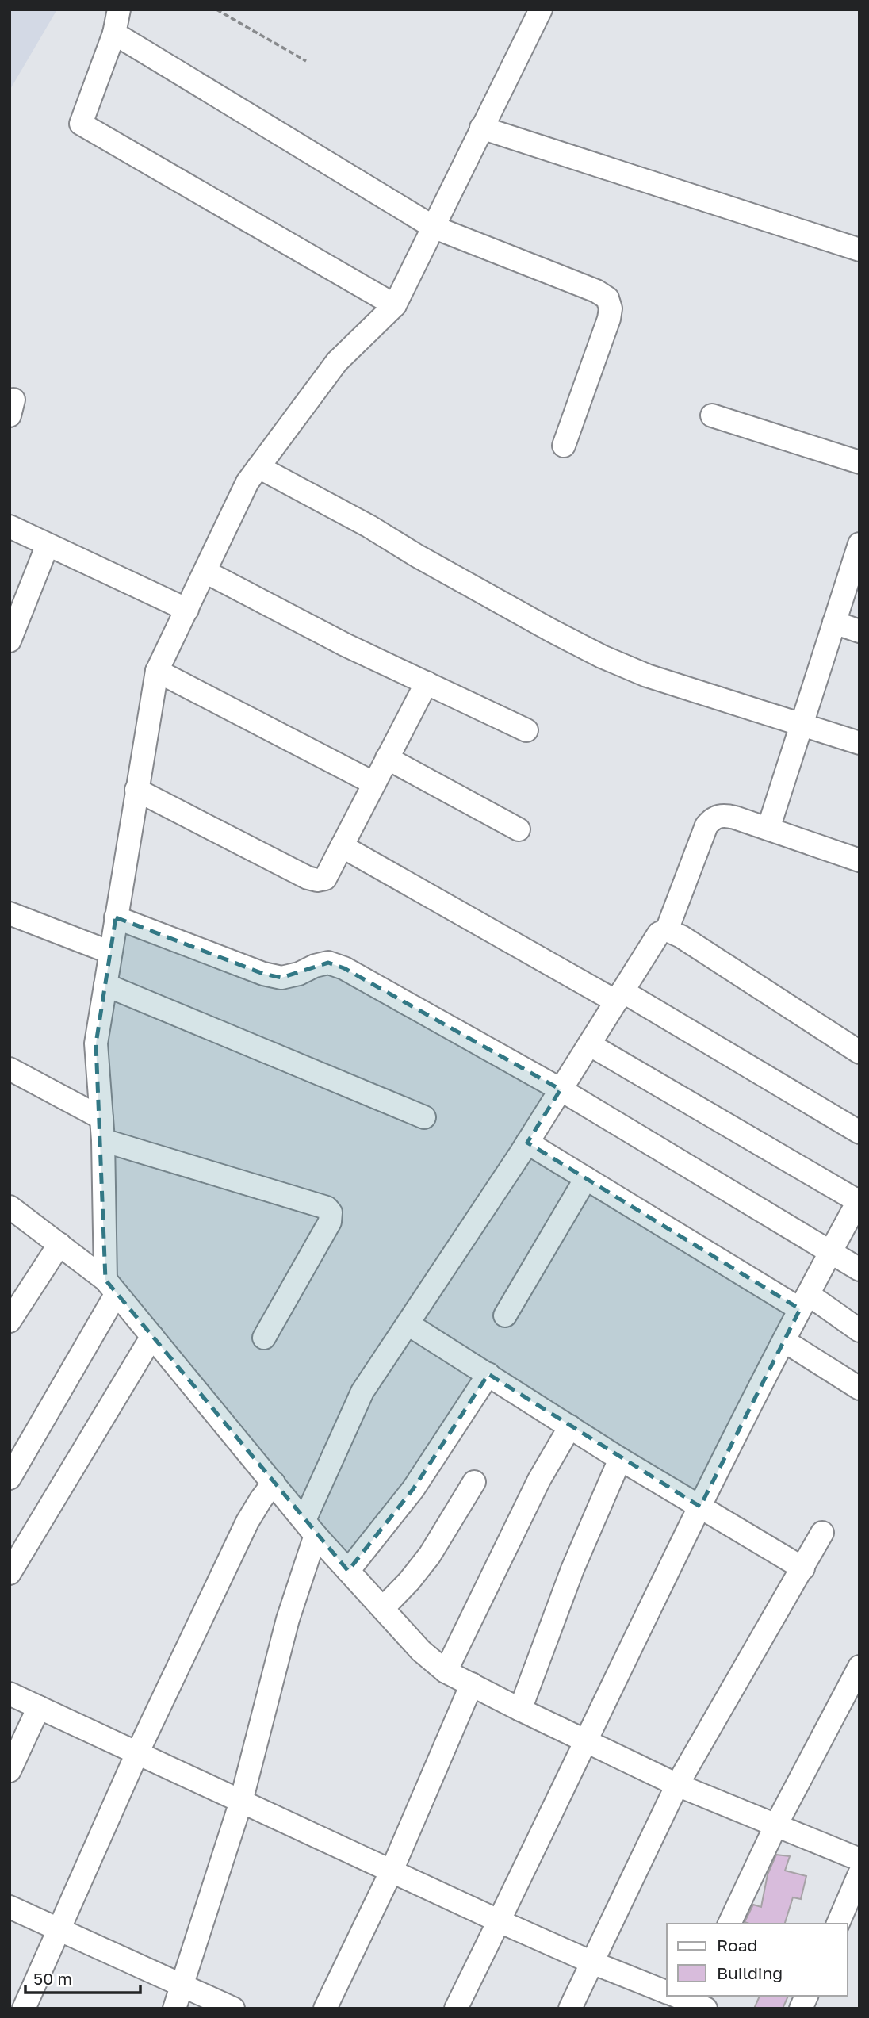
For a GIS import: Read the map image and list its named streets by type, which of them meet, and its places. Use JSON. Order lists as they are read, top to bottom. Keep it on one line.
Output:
{"legend":["Road","Building"],"scale_bar":"50 m"}
